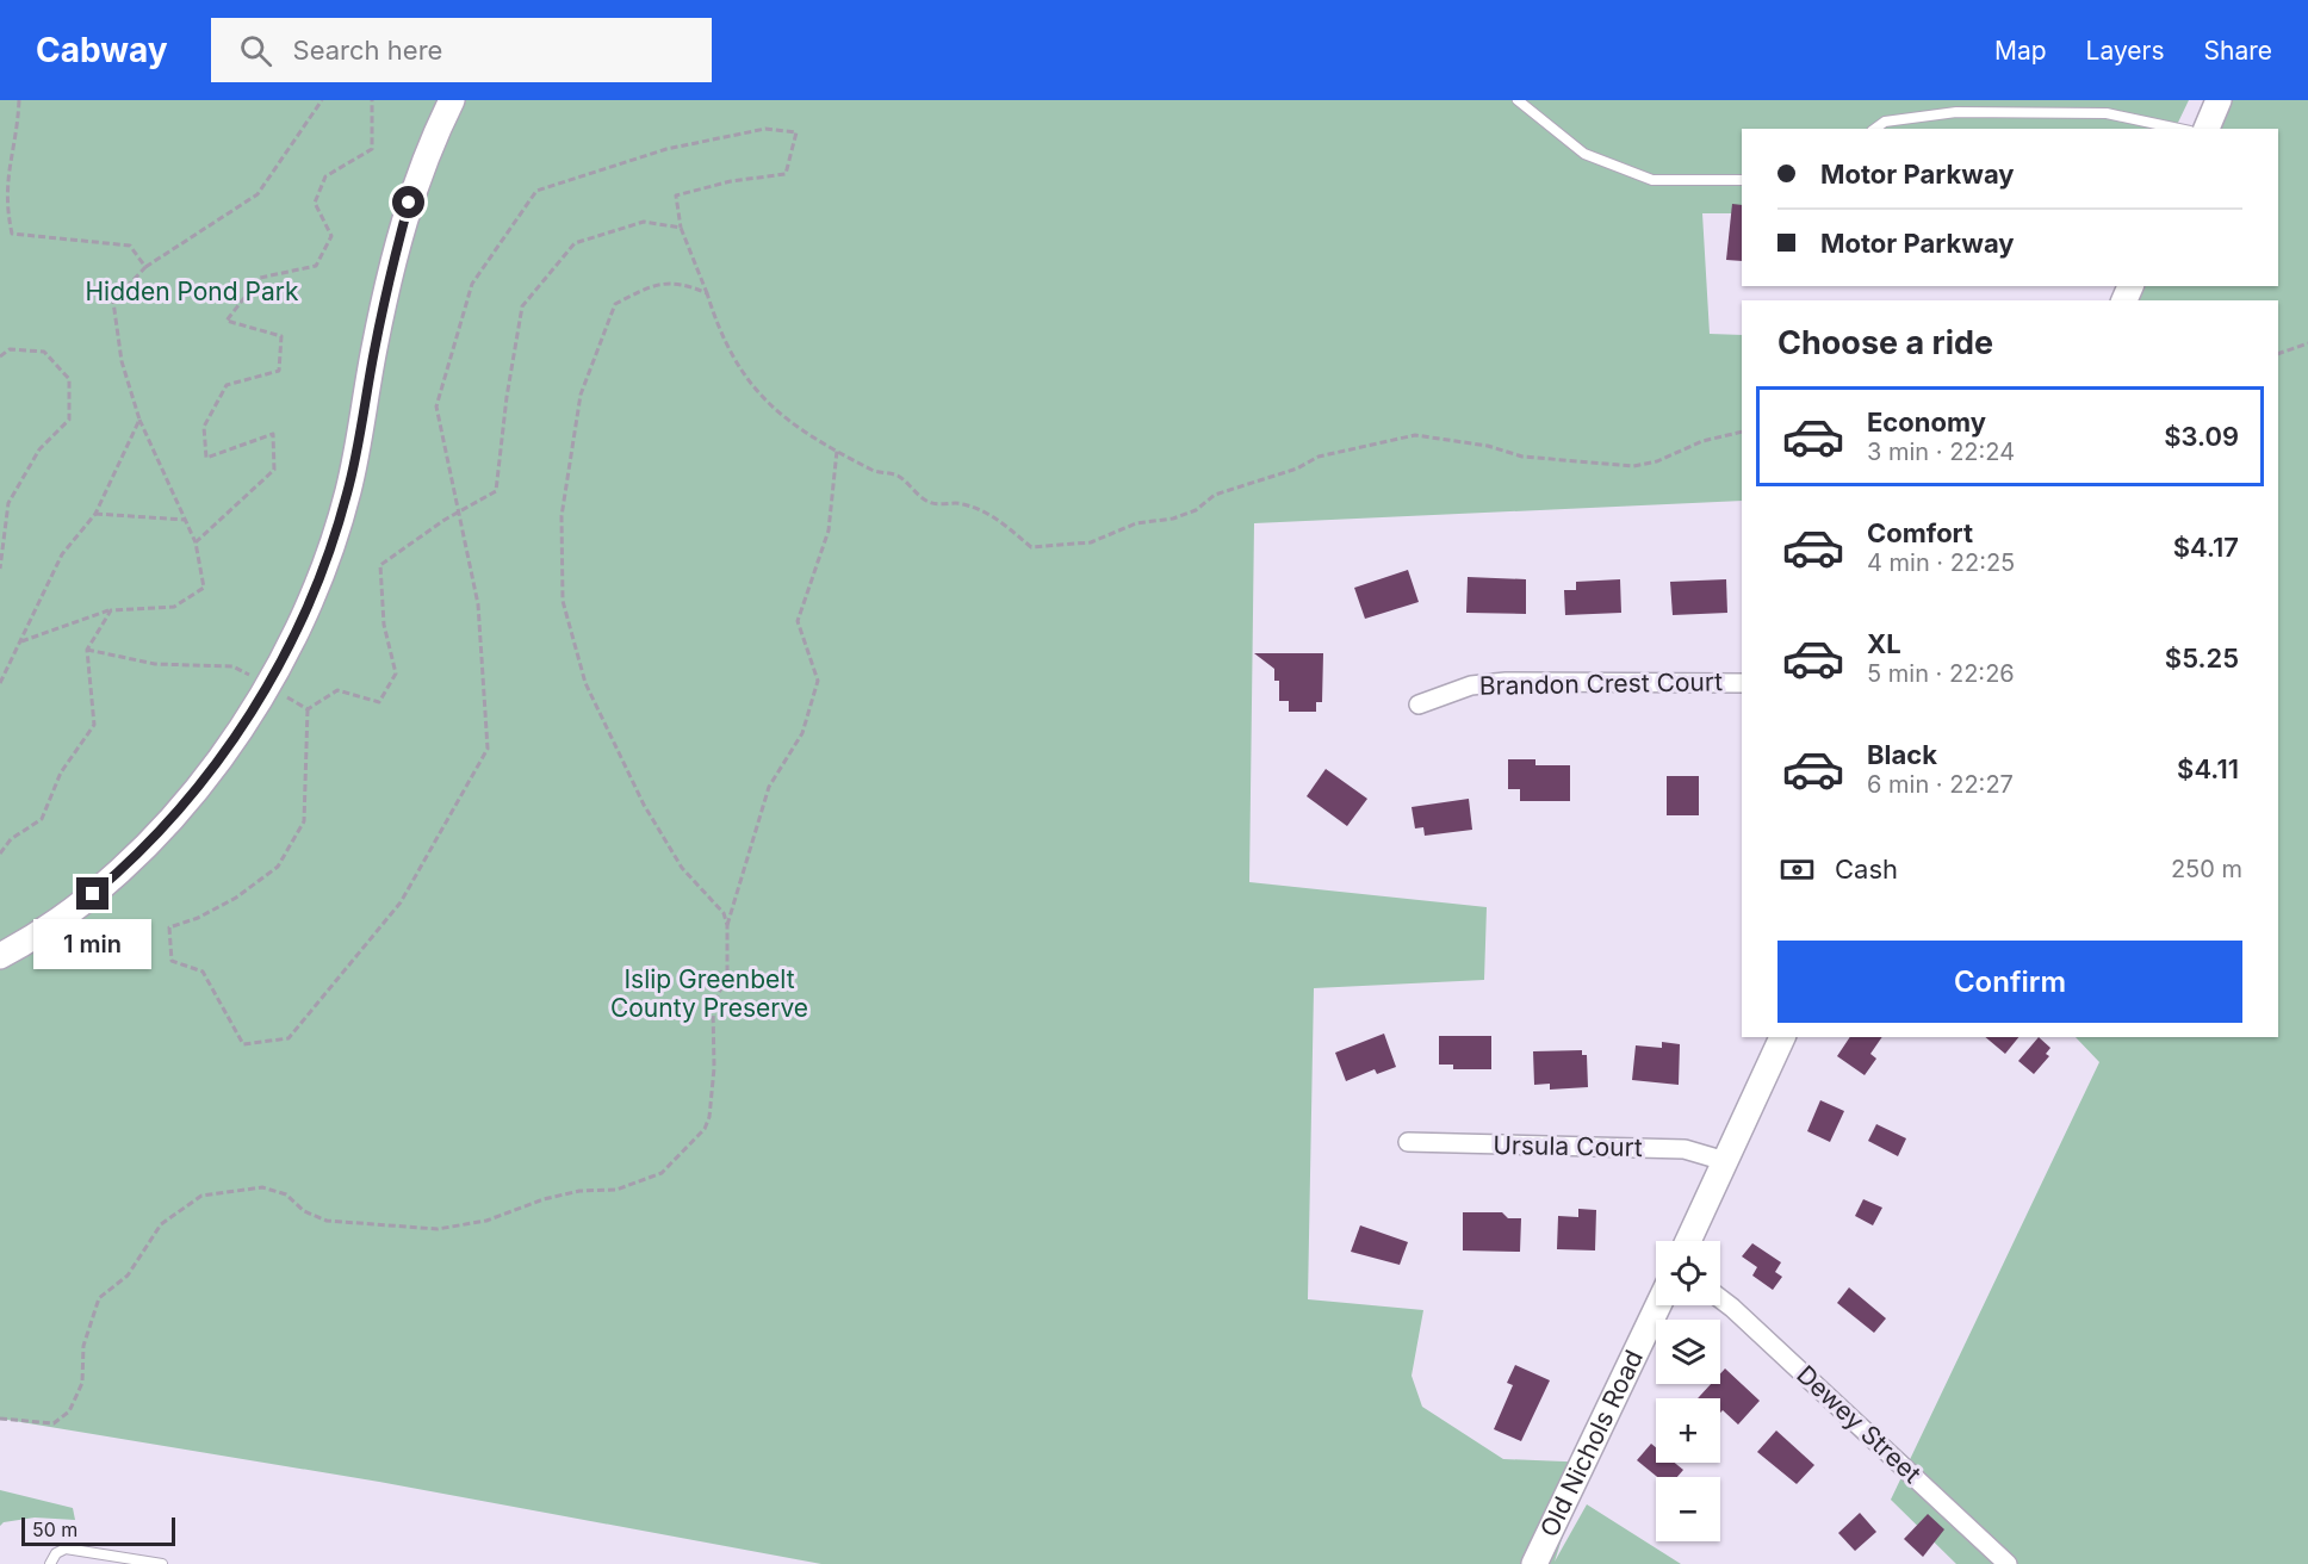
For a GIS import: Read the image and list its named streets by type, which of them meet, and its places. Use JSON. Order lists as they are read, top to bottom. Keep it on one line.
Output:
{"streets":{"main road":["Old Nichols Road"],"street":["Brandon Crest Court","Ursula Court","Dewey Street"]},"parks":["Hidden Pond Park","Islip Greenbelt County Preserve"],"scale_bar":"50 m","page":{"header":"Cabway","search":"Search here","nav":["Map","Layers","Share"],"banner":["Motor Parkway","Motor Parkway"],"heading":"Choose a ride","list":[{"name":"Economy","note":"3 min · 22:24","value":"$3.09"},{"name":"Comfort","note":"4 min · 22:25","value":"$4.17"},{"name":"XL","note":"5 min · 22:26","value":"$5.25"},{"name":"Black","note":"6 min · 22:27","value":"$4.11"}],"pay":["Cash","250 m"],"bubble":"1 min","buttons":"Confirm","map_buttons":["+","−"],"scale":"50 m"}}
